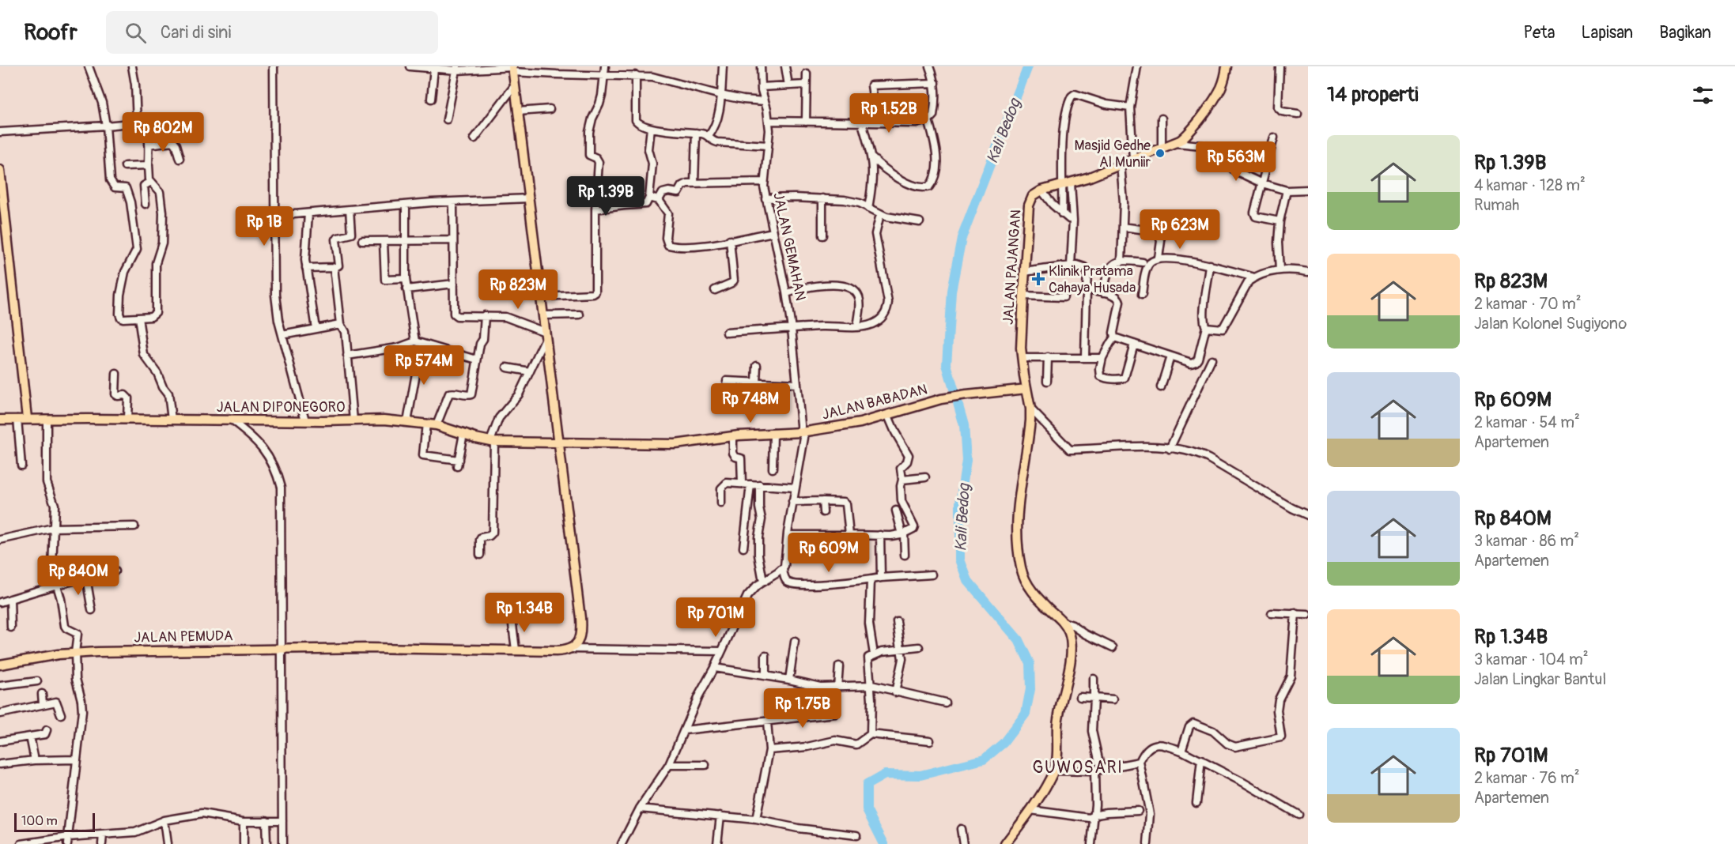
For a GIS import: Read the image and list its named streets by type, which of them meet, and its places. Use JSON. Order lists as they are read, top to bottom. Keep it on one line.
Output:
{"streets":{"main road":["JALAN PAJANGAN","JALAN BABADAN","JALAN DIPONEGORO","JALAN PEMUDA"],"street":["JALAN GEMAHAN"]},"crossings":[["JALAN GEMAHAN","JALAN BABADAN"],["JALAN PAJANGAN","JALAN BABADAN"],["JALAN BABADAN","JALAN DIPONEGORO"]],"districts":["GUWOSARI"],"water":["Kali Bedog"],"places":{"other":["Masjid Gedhe Al Muniir"],"health":["Klinik Pratama Cahaya Husada"]},"scale_bar":"100 m","page":{"header":"Roofr","search":"Cari di sini","nav":["Peta","Lapisan","Bagikan"],"heading":"14 properti","price":["Rp 1.52B","Rp 802M","Rp 563M","Rp 1.39B","Rp 1B","Rp 623M","Rp 823M","Rp 574M","Rp 748M","Rp 609M","Rp 840M","Rp 1.34B","Rp 701M","Rp 1.75B"],"list":[{"name":"Rp 1.39B","note":"4 kamar · 128 m² · Rumah"},{"name":"Rp 823M","note":"2 kamar · 70 m² · Jalan Kolonel Sugiyono"},{"name":"Rp 609M","note":"2 kamar · 54 m² · Apartemen"},{"name":"Rp 840M","note":"3 kamar · 86 m² · Apartemen"},{"name":"Rp 1.34B","note":"3 kamar · 104 m² · Jalan Lingkar Bantul"},{"name":"Rp 701M","note":"2 kamar · 76 m² · Apartemen"}],"scale":"100 m"}}
